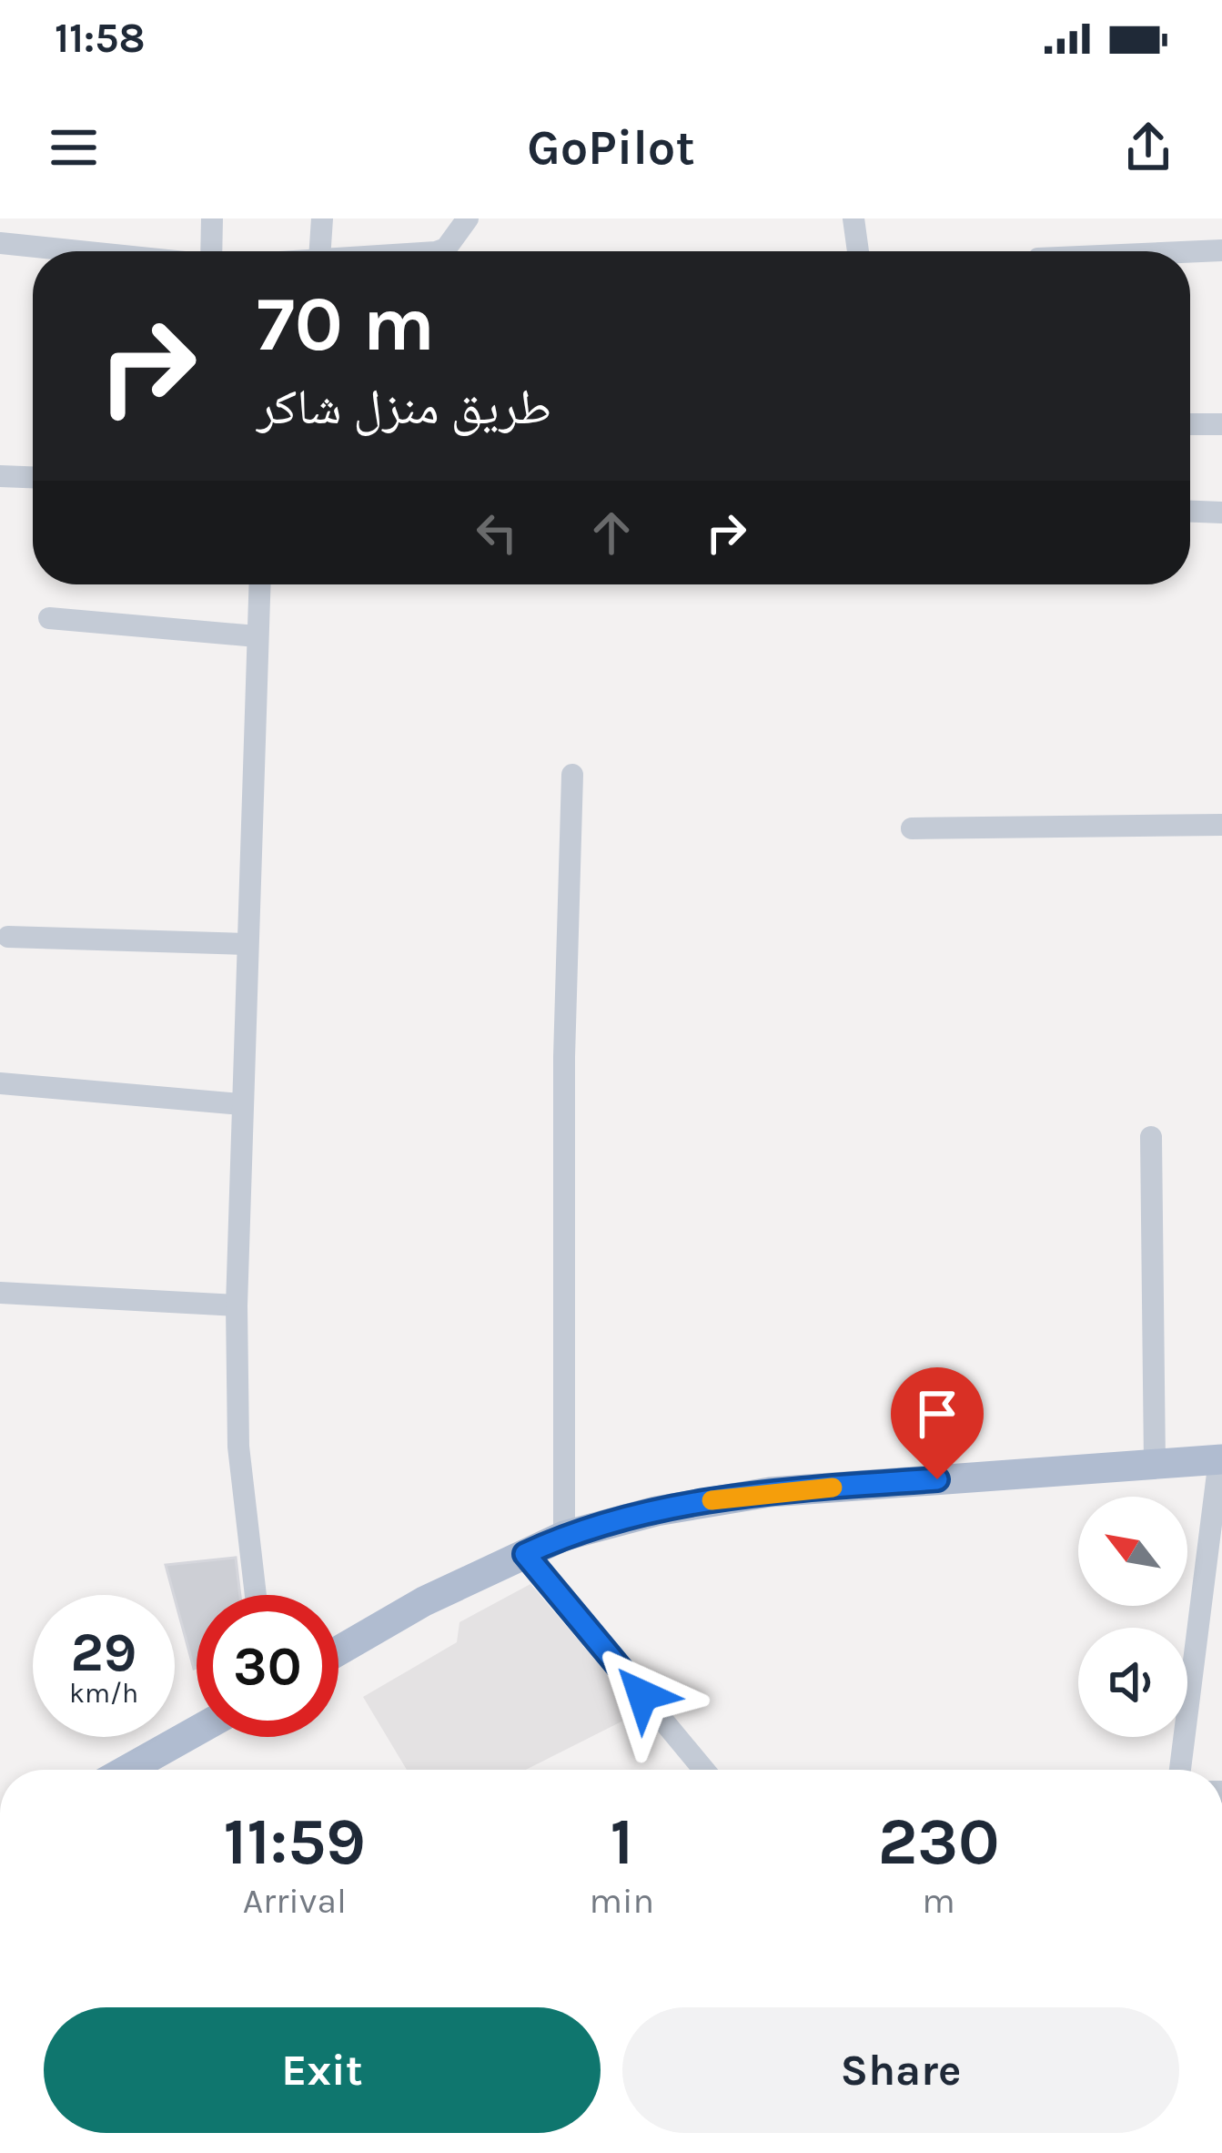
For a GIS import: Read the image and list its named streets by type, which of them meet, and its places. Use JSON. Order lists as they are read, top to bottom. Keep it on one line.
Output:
{"north":"top left","page":{"status":"11:58","header":"GoPilot","turn":["70 m","طريق منزل شاكر"],"speed":"29 km/h","limit":"30","eta":["11:59","Arrival","1","min","230","m"],"buttons":["Exit","Share"]}}
